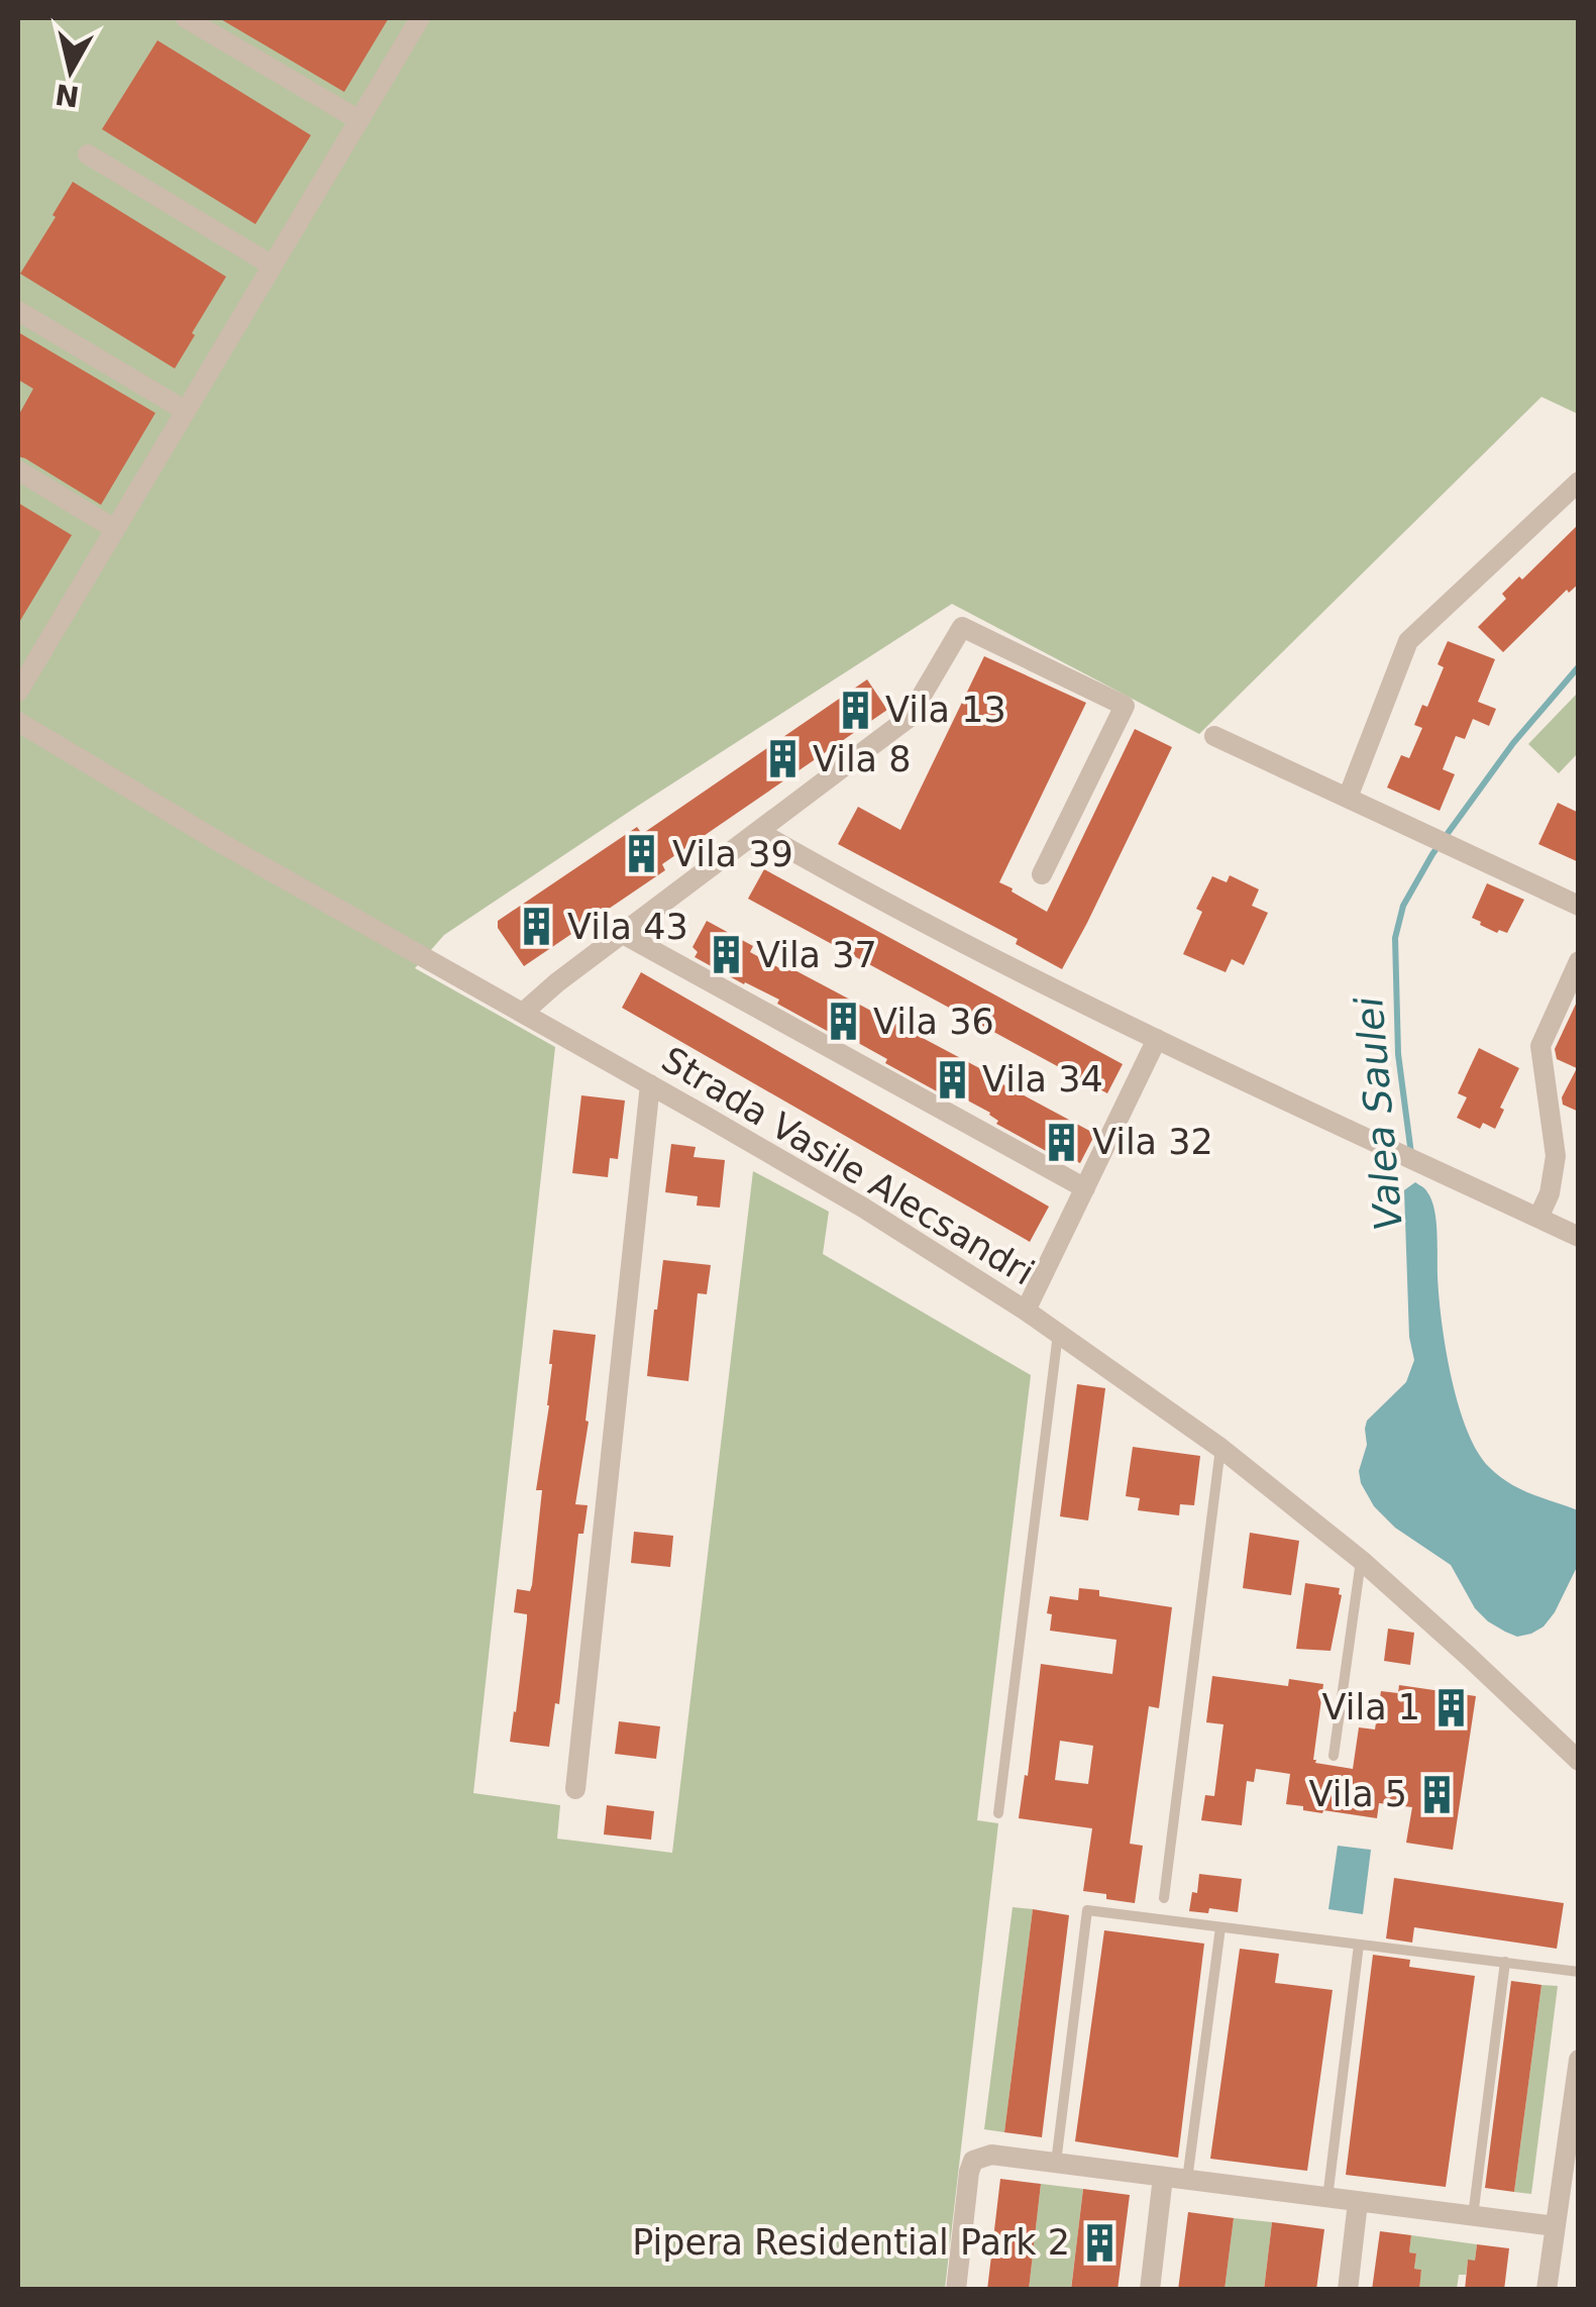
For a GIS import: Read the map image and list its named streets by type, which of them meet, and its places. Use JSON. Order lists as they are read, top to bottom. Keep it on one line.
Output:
{"streets":{"street":["Strada Vasile Alecsandri"]},"water":["Valea Saulei"],"places":{"building":["Vila 13","Vila 8","Vila 39","Vila 43","Vila 37","Vila 36","Vila 34","Vila 32","Vila 1","Vila 5","Pipera Residential Park 2"]},"north":"bottom"}
